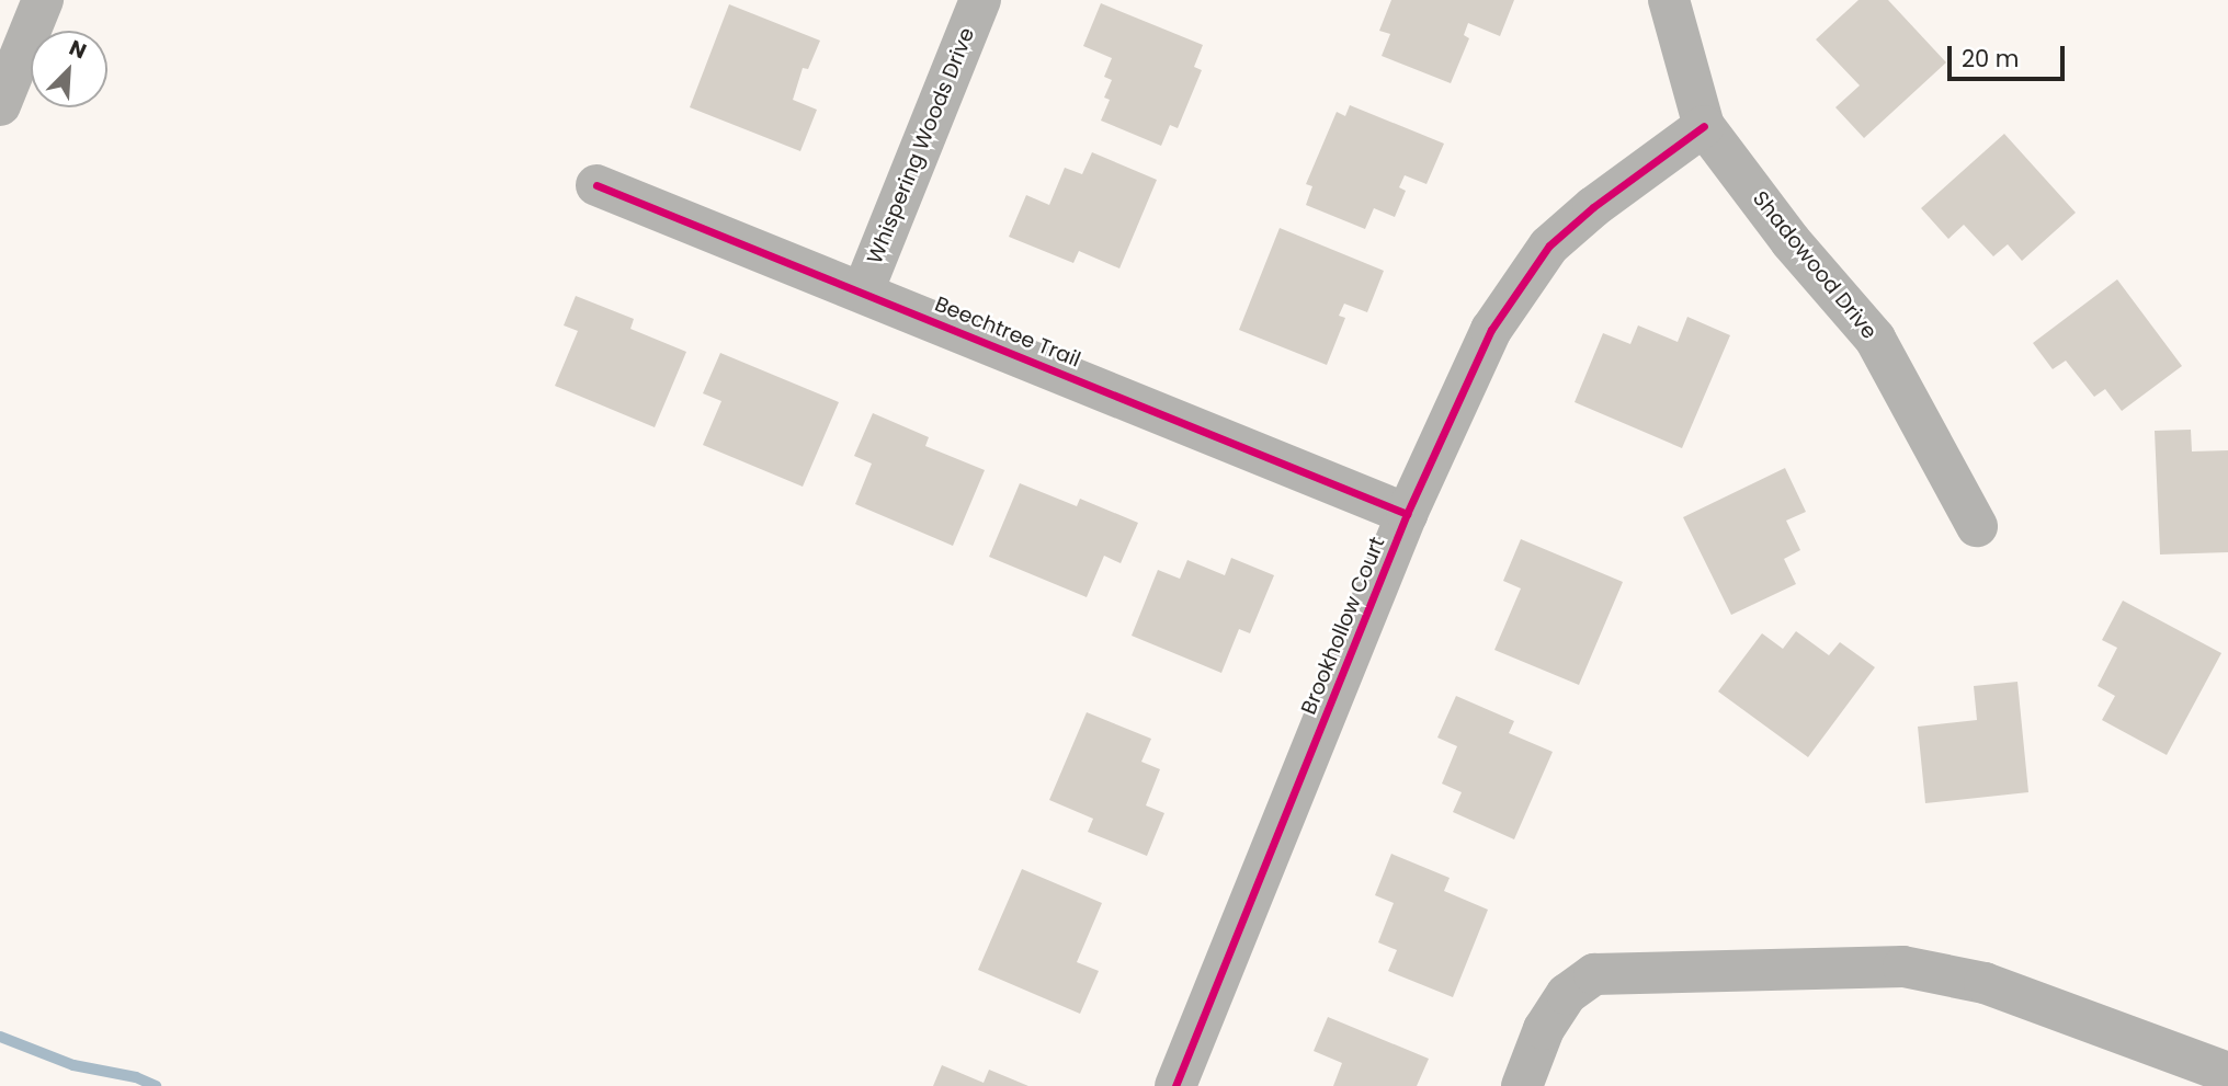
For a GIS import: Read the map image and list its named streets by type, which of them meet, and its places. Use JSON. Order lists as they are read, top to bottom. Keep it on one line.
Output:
{"streets":{"street":["Whispering Woods Drive","Shadowood Drive","Beechtree Trail","Brookhollow Court"]},"crossings":[["Whispering Woods Drive","Beechtree Trail"],["Shadowood Drive","Brookhollow Court"],["Beechtree Trail","Brookhollow Court"]],"scale_bar":"20 m","north":"top right"}
